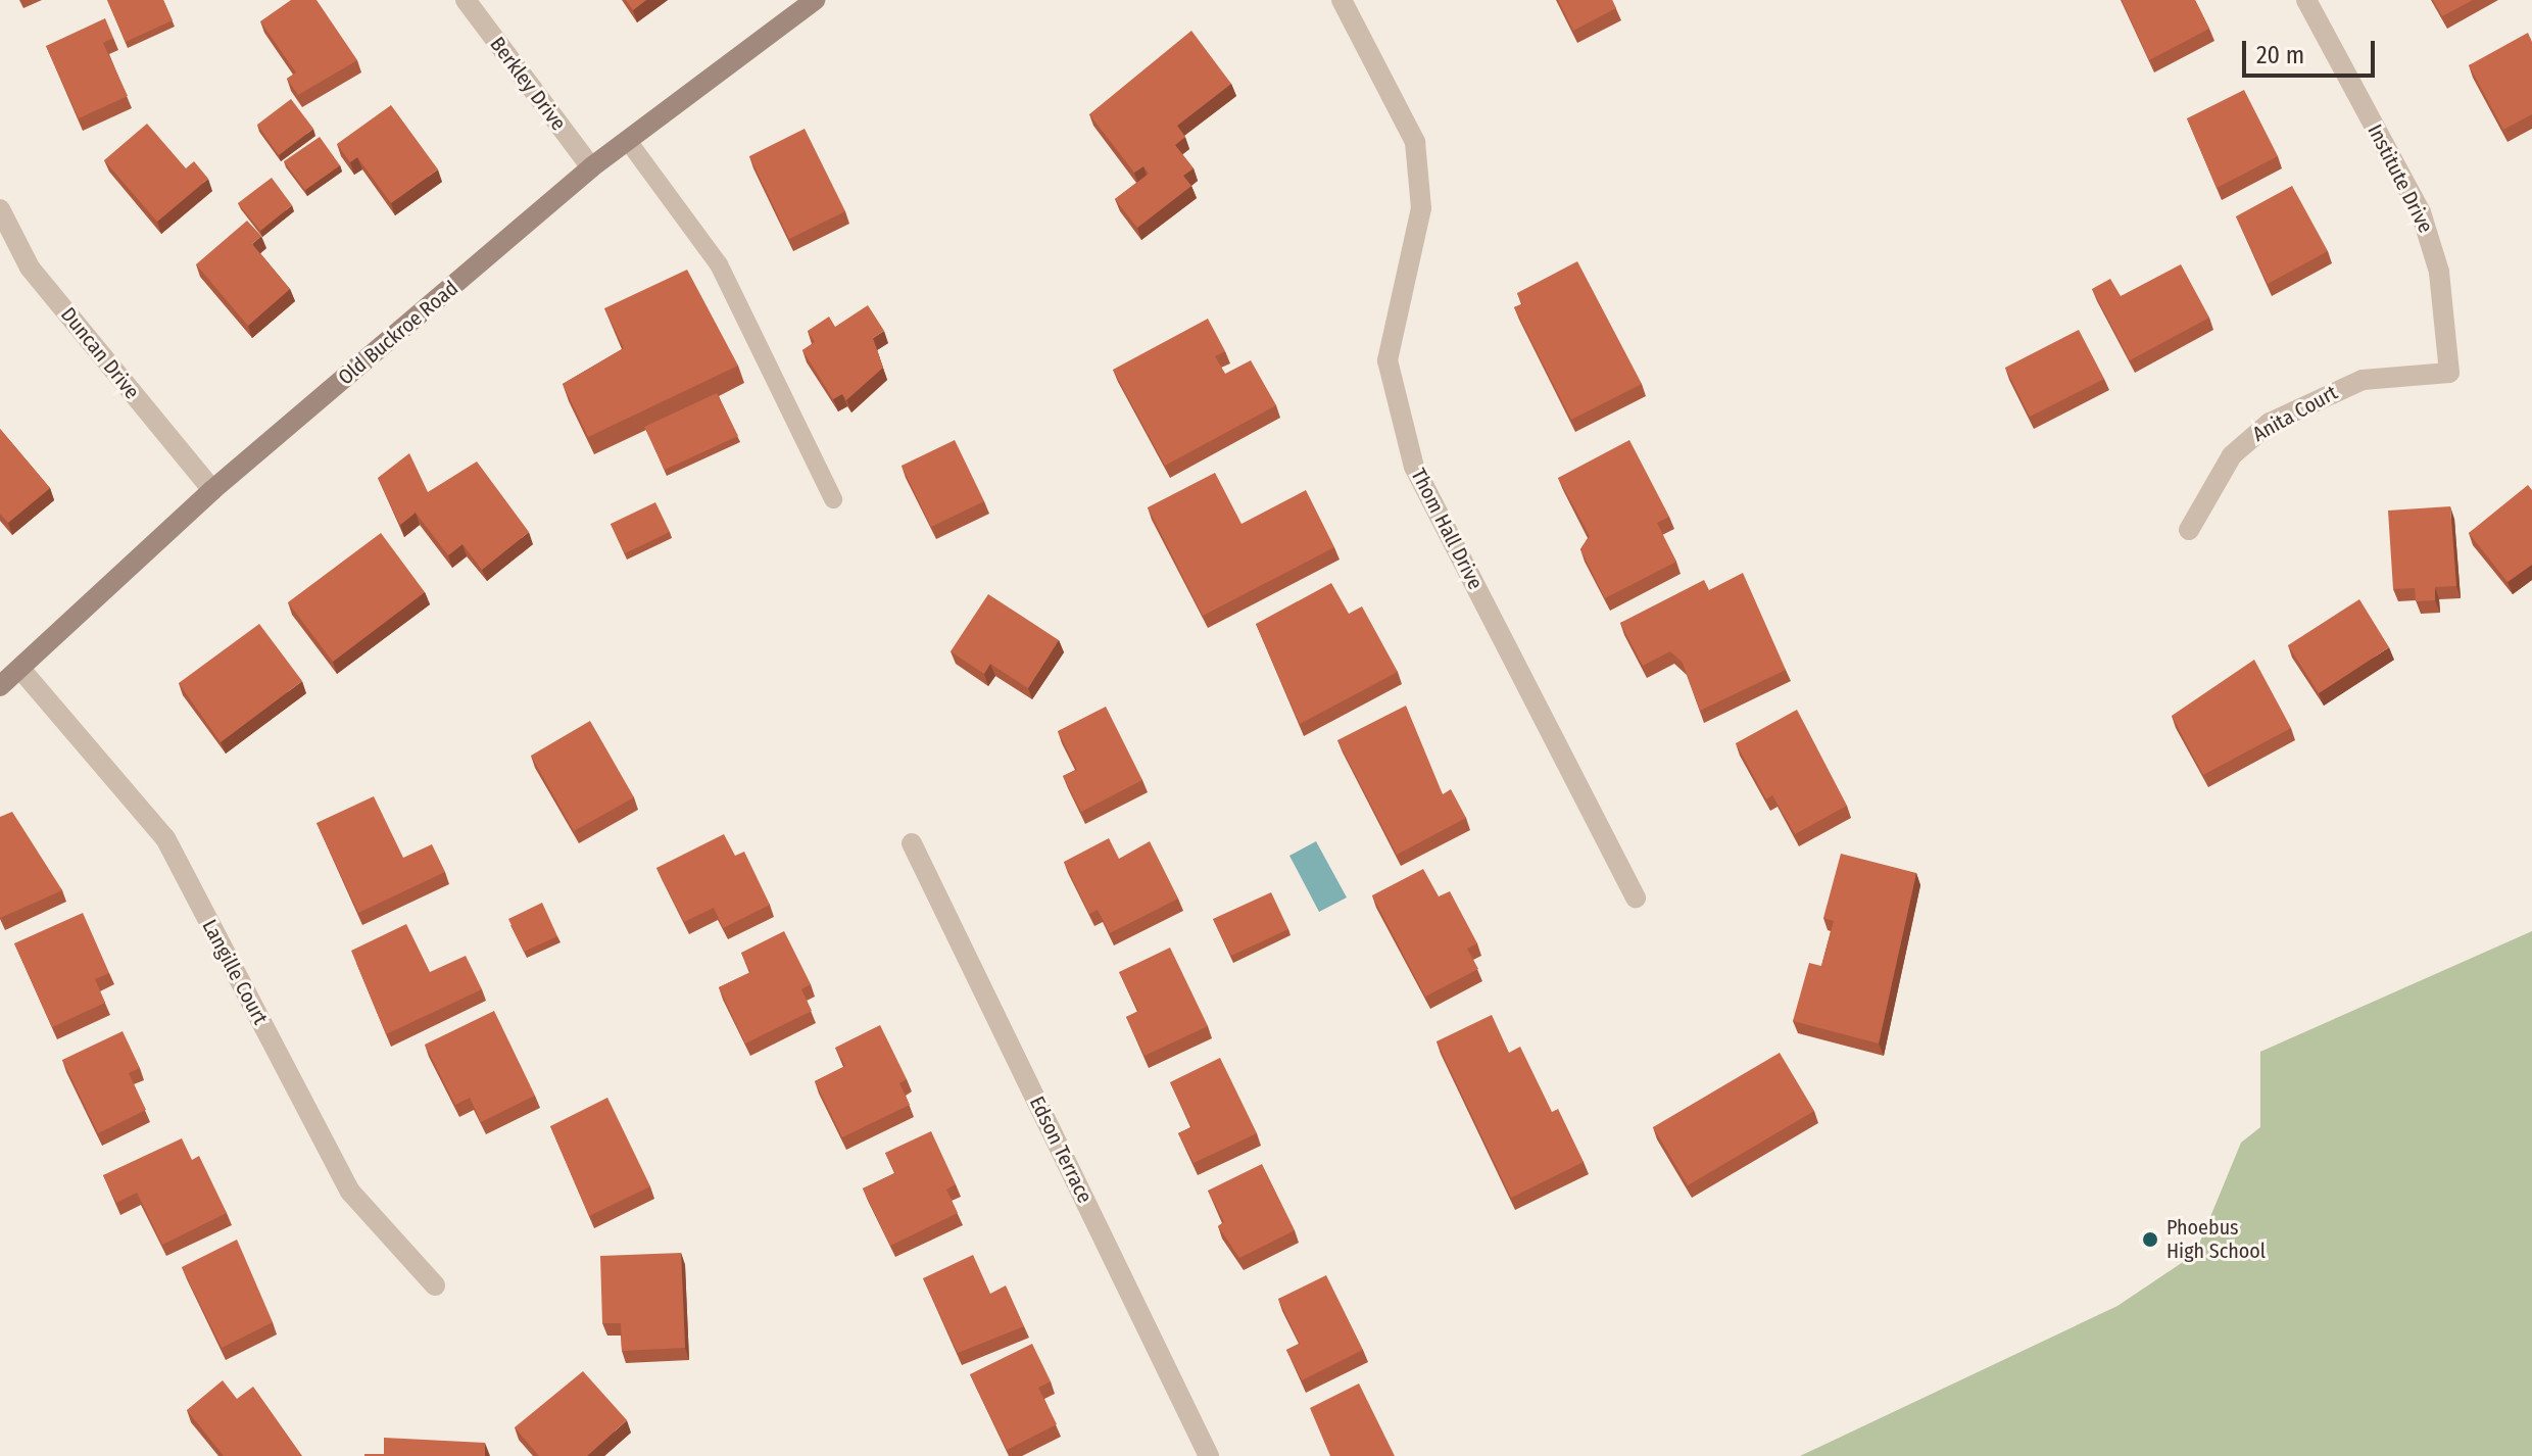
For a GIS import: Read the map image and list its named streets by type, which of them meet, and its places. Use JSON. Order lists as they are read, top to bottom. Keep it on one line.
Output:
{"streets":{"street":["Berkley Drive","Institute Drive","Old Buckroe Road","Duncan Drive","Anita Court","Thom Hall Drive","Langille Court","Edson Terrace"]},"crossings":[["Berkley Drive","Old Buckroe Road"],["Institute Drive","Anita Court"],["Old Buckroe Road","Duncan Drive"],["Old Buckroe Road","Langille Court"]],"places":["Phoebus High School"],"scale_bar":"20 m"}
